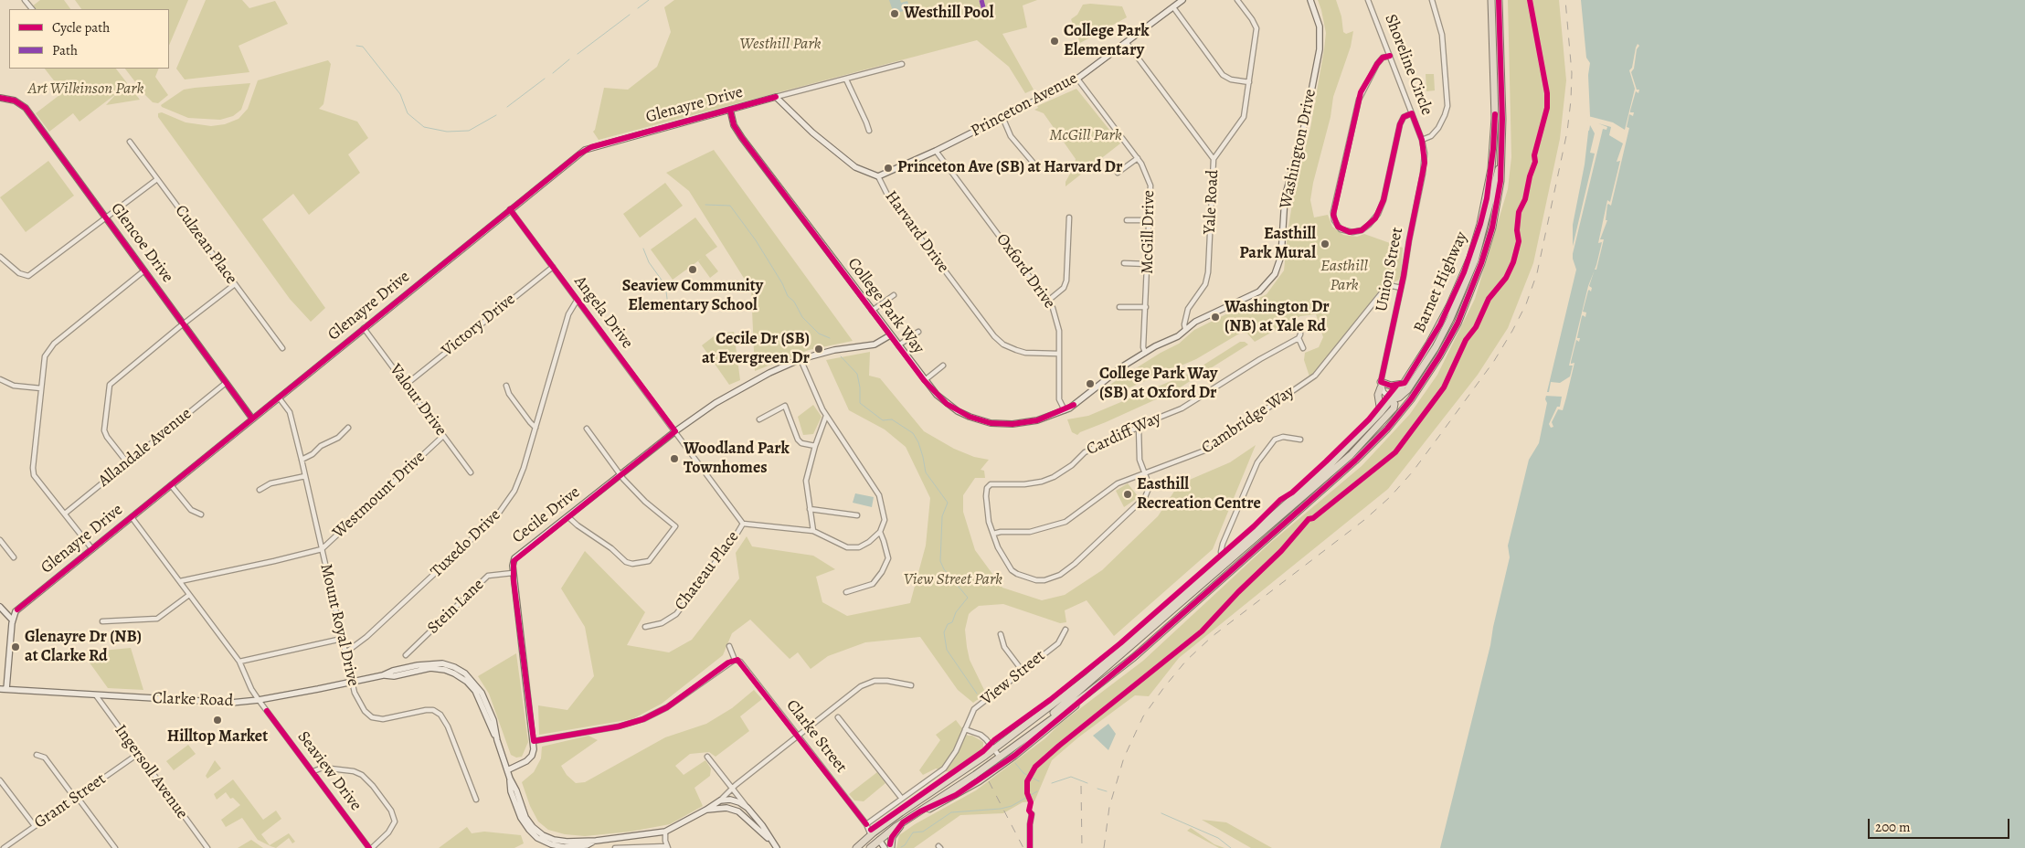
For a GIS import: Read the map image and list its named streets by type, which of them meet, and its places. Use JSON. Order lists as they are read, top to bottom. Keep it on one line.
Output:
{"streets":{"main road":["Barnet Highway"],"street":["Shoreline Circle","Glenayre Drive","Princeton Avenue","Washington Drive","Yale Road","Harvard Drive","McGill Drive","Glencoe Drive","Culzean Place","Union Street","Oxford Drive","College Park Way","Angela Drive","Victory Drive","Valour Drive","Cambridge Way","Cardiff Way","Allandale Avenue","Westmount Drive","Cecile Drive","Tuxedo Drive","Chateau Place","Stein Lane","Mount Royal Drive","View Street","Clarke Road","Clarke Street","Seaview Drive","Ingersoll Avenue","Grant Street"]},"crossings":[["Shoreline Circle","Union Street"],["Glenayre Drive","Harvard Drive"],["Glenayre Drive","Glencoe Drive"],["Glenayre Drive","College Park Way"],["Glenayre Drive","Angela Drive"],["Glenayre Drive","Valour Drive"],["Glenayre Drive","Mount Royal Drive"],["Glenayre Drive","Seaview Drive"],["Princeton Avenue","Yale Road"],["Princeton Avenue","Harvard Drive"],["Princeton Avenue","McGill Drive"],["Princeton Avenue","Oxford Drive"],["Washington Drive","Yale Road"],["Washington Drive","College Park Way"],["Yale Road","College Park Way"],["Harvard Drive","Oxford Drive"],["McGill Drive","College Park Way"],["Glencoe Drive","Allandale Avenue"],["Union Street","Cambridge Way"],["Oxford Drive","College Park Way"],["Barnet Highway","Clarke Street"],["College Park Way","Cecile Drive"],["Angela Drive","Victory Drive"],["Angela Drive","Cecile Drive"],["Angela Drive","Tuxedo Drive"],["Angela Drive","Chateau Place"],["Victory Drive","Valour Drive"],["Valour Drive","Westmount Drive"],["Cambridge Way","Cardiff Way"],["Westmount Drive","Mount Royal Drive"],["Westmount Drive","Seaview Drive"],["Cecile Drive","Stein Lane"],["Tuxedo Drive","Mount Royal Drive"],["Mount Royal Drive","Clarke Road"],["View Street","Clarke Street"],["Clarke Road","Seaview Drive"],["Clarke Road","Ingersoll Avenue"],["Ingersoll Avenue","Grant Street"]],"parks":["Westhill Park","Art Wilkinson Park","McGill Park","Easthill Park","View Street Park"],"places":["Westhill Pool","College Park Elementary","Princeton Ave (SB) at Harvard Dr","Easthill Park Mural","Seaview Community Elementary School","Washington Dr (NB) at Yale Rd","Cecile Dr (SB) at Evergreen Dr","College Park Way (SB) at Oxford Dr","Woodland Park Townhomes","Easthill Recreation Centre","Glenayre Dr (NB) at Clarke Rd","Hilltop Market"],"legend":["Cycle path","Path"],"scale_bar":"200 m"}
